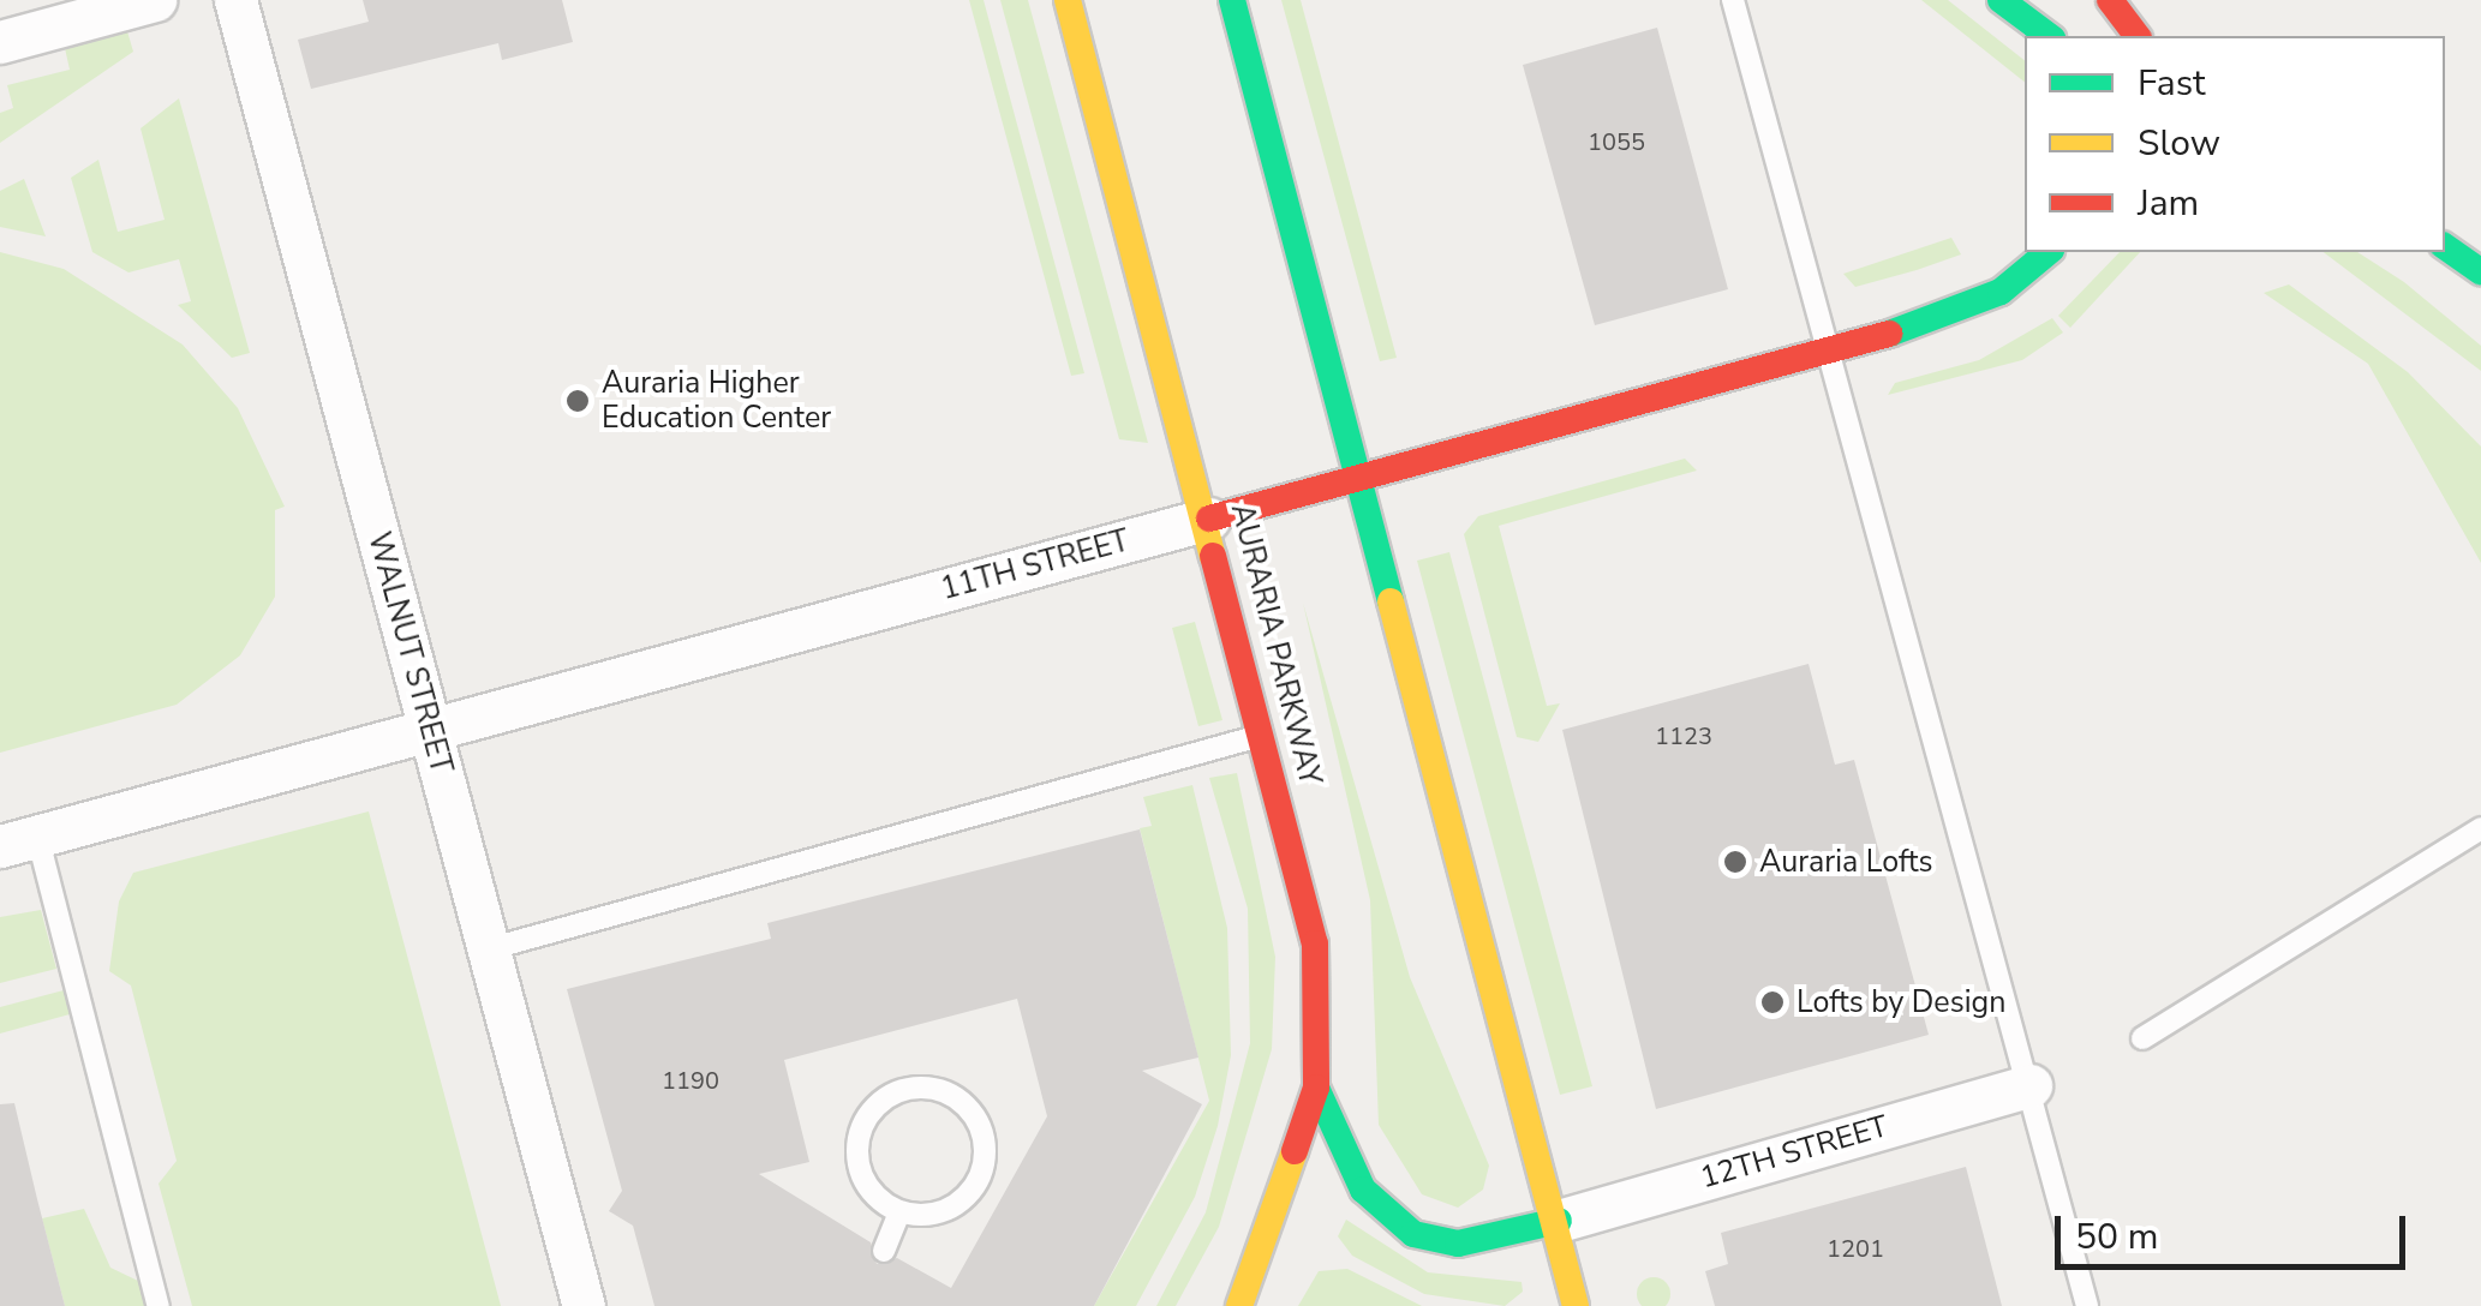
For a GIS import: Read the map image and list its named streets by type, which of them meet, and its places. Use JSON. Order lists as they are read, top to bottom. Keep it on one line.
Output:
{"streets":{"main road":["11TH STREET","AURARIA PARKWAY"],"street":["WALNUT STREET","12TH STREET"]},"crossings":[["11TH STREET","AURARIA PARKWAY"],["11TH STREET","WALNUT STREET"]],"places":["Auraria Higher Education Center","Auraria Lofts","Lofts by Design"],"house_numbers":["1055","1123","1190","1201"],"legend":["Fast","Slow","Jam"],"scale_bar":"50 m"}
